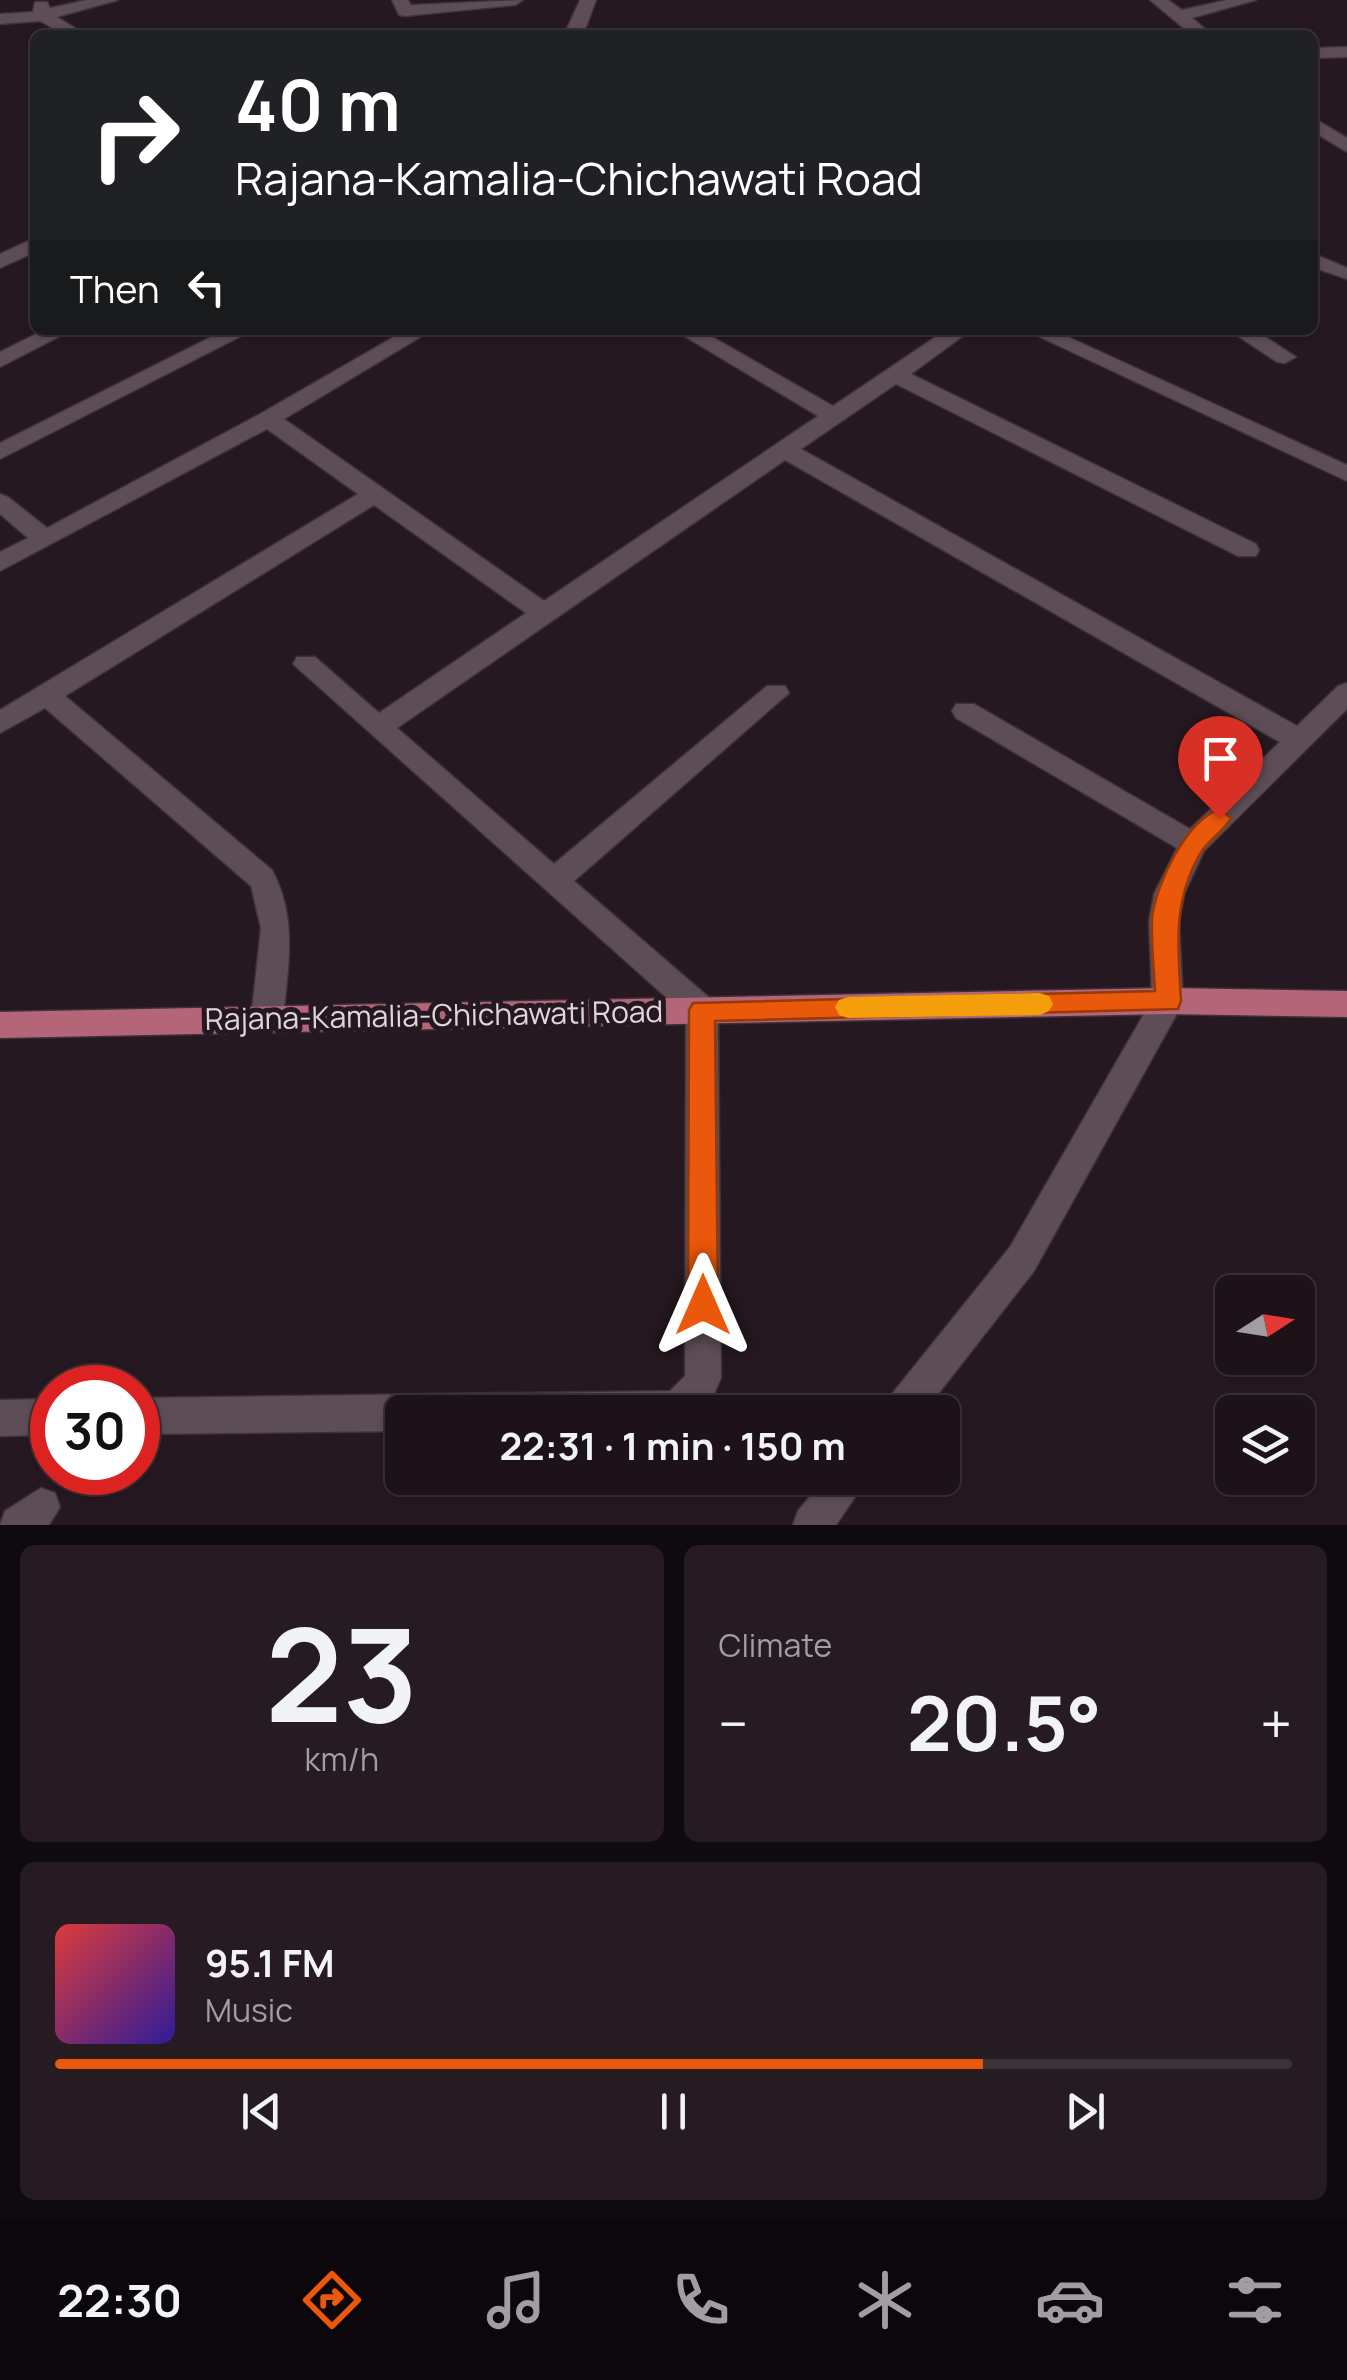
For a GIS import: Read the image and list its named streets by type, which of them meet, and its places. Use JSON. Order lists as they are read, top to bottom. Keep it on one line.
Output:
{"streets":{"main road":["Rajana-Kamalia-Chichawati Road"]},"north":"right","page":{"turn":["40 m","Rajana-Kamalia-Chichawati Road"],"then":"Then","limit":"30","trip":"22:31 · 1 min · 150 m","tile":[["23","km/h"],"Climate"],"heat":["−","20.5°","+"],"song":["95.1 FM","Music"],"tabs":"22:30"}}
